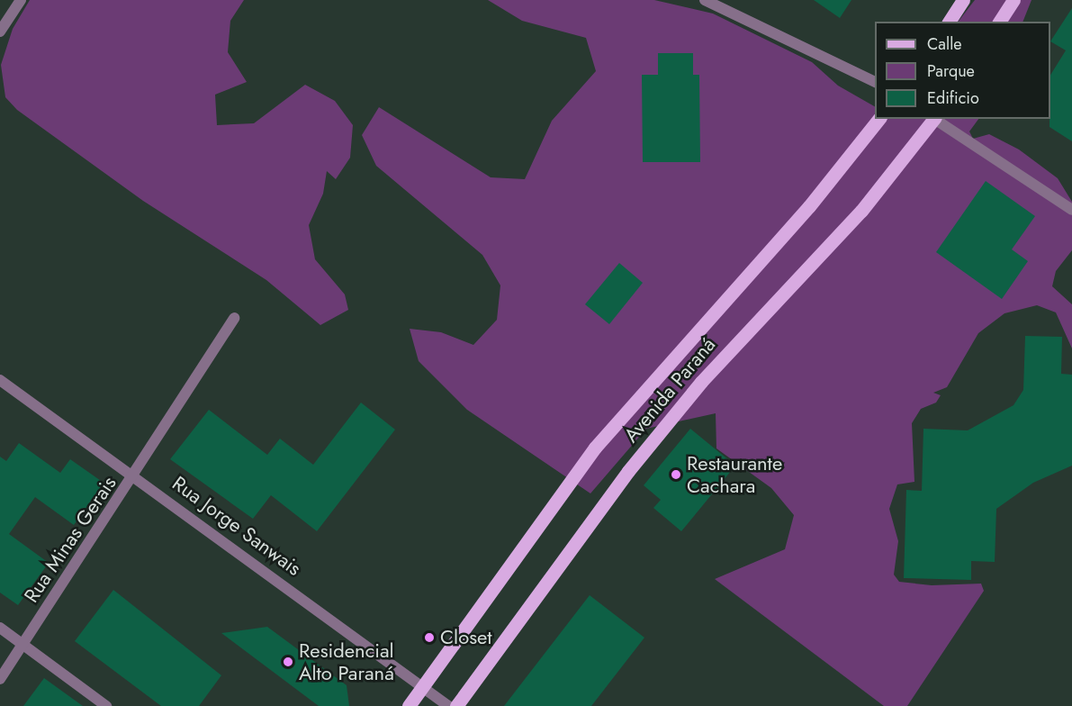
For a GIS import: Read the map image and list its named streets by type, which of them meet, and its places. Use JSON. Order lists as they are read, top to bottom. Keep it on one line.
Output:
{"streets":{"main road":["Avenida Paraná"],"street":["Rua Jorge Sanwais","Rua Minas Gerais"]},"crossings":[["Avenida Paraná","Rua Jorge Sanwais"],["Rua Jorge Sanwais","Rua Minas Gerais"]],"places":["Restaurante Cachara","Closet","Residencial Alto Paraná"],"legend":["Calle","Parque","Edificio"]}
